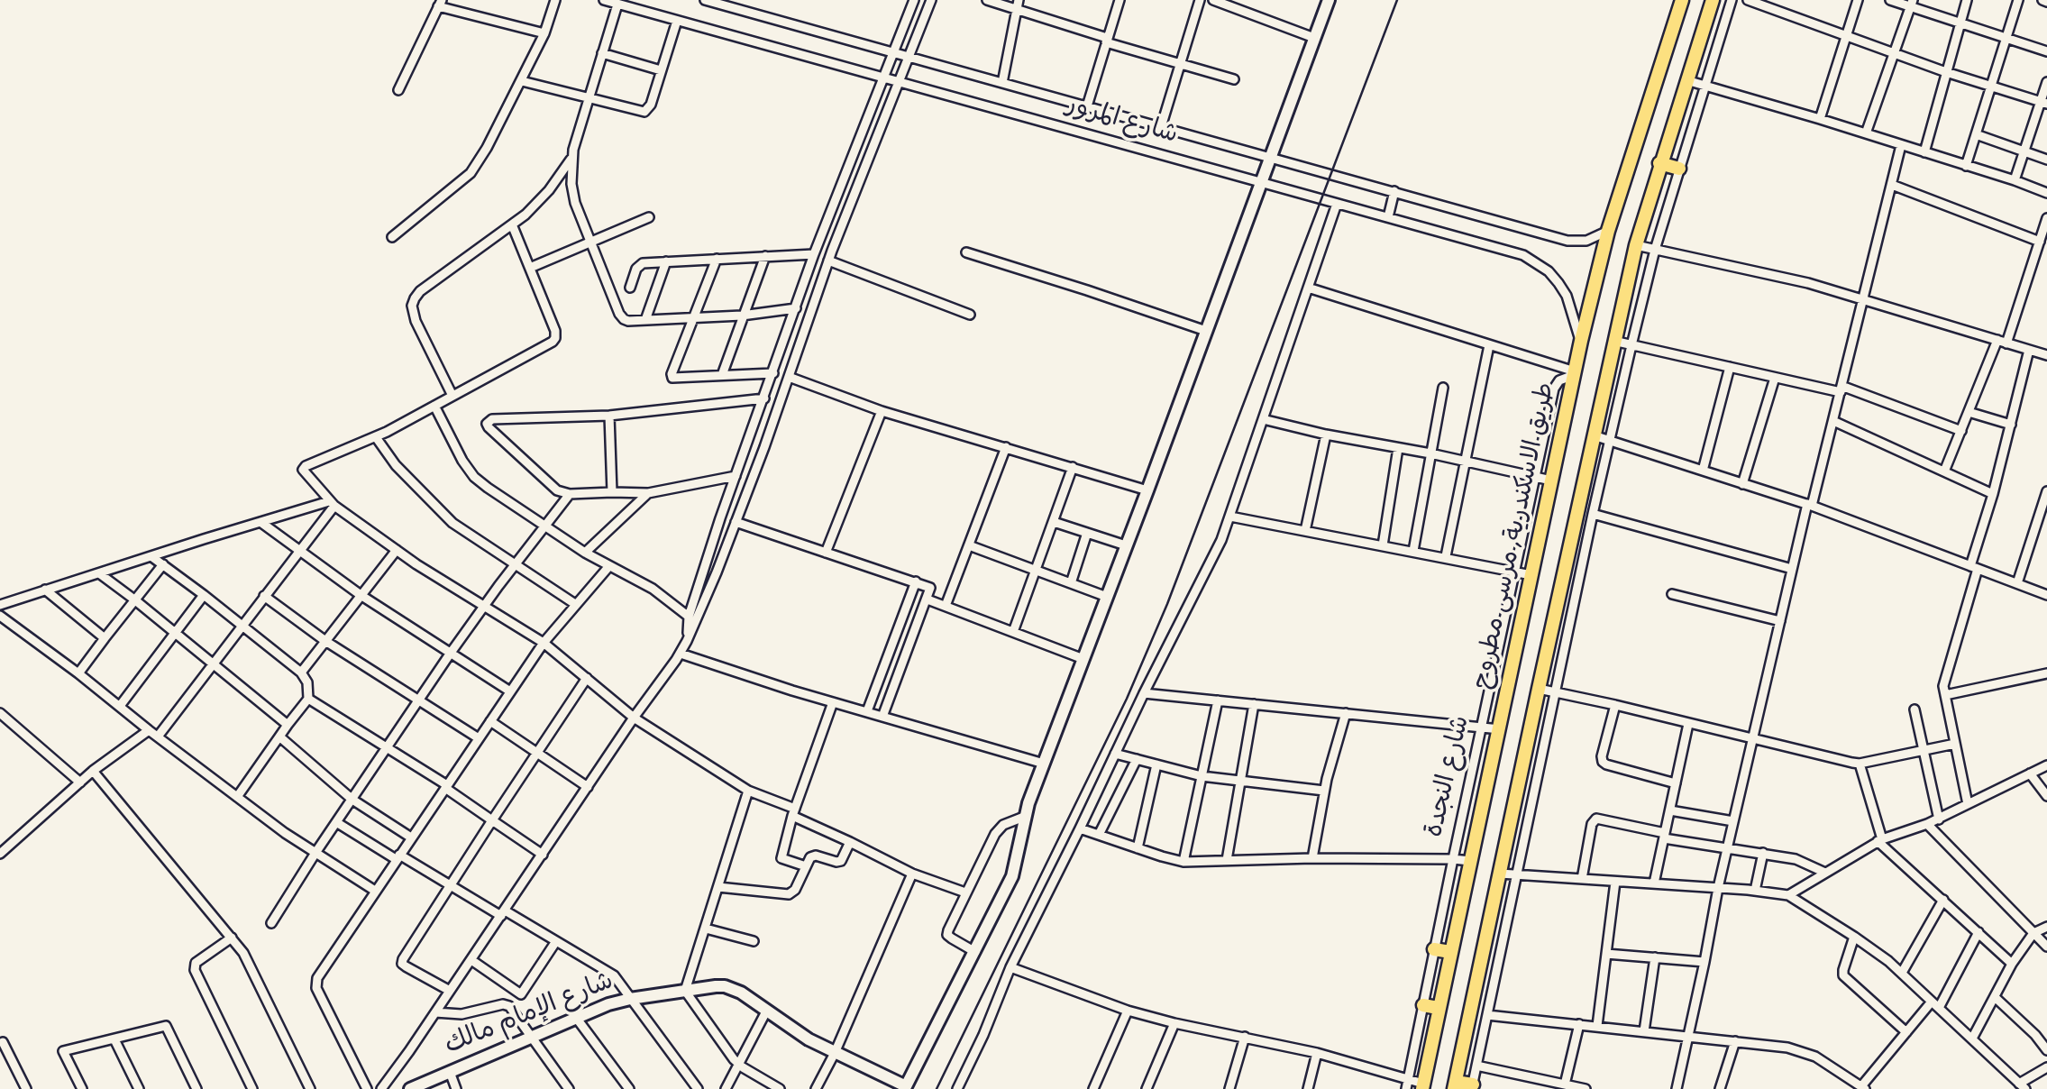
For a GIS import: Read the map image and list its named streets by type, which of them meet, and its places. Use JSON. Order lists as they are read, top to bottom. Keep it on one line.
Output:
{"streets":{"main road":["طريق الاسكندرية, مرسى مطروح"],"street":["شارع المرور","شارع النجدة","شارع الإمام مالك"]},"crossings":[["شارع المرور","طريق الاسكندرية, مرسى مطروح"],["طريق الاسكندرية, مرسى مطروح","شارع النجدة"]]}
